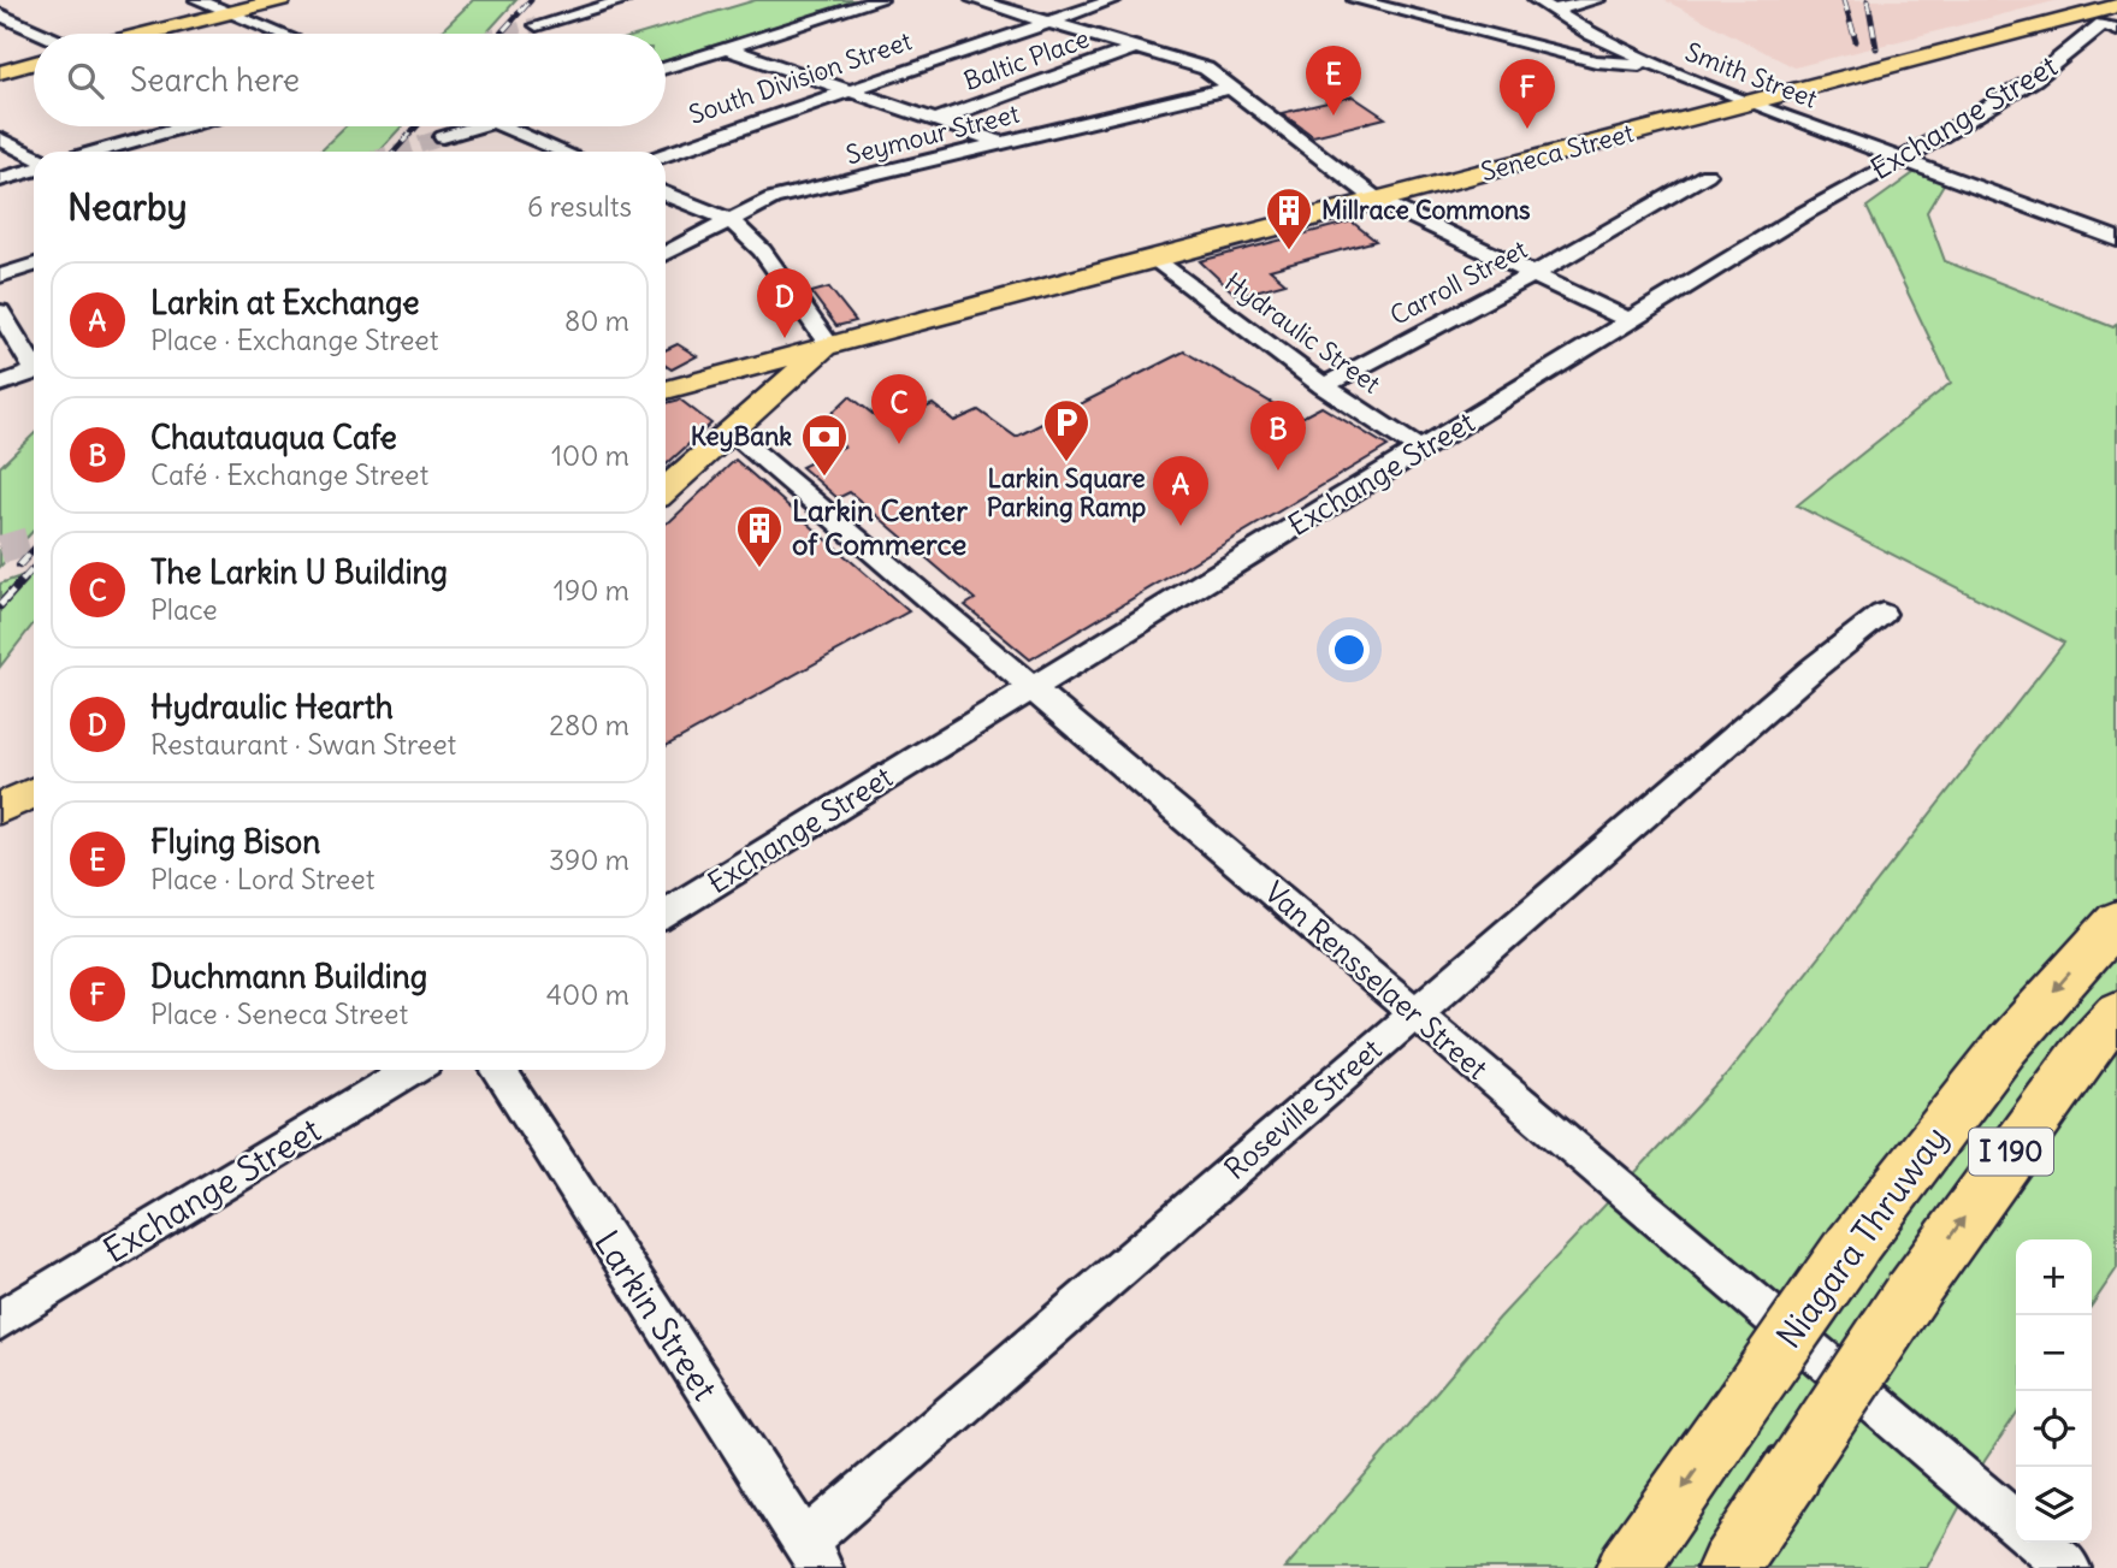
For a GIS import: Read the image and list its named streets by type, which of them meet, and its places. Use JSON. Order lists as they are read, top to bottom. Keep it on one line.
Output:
{"streets":{"highway":["I 190","Niagara Thruway"],"main road":["Seneca Street"],"street":["Baltic Place","Smith Street","South Division Street","Exchange Street","Seymour Street","Carroll Street","Hydraulic Street","Van Rensselaer Street","Roseville Street","Larkin Street"]},"crossings":[["Smith Street","Exchange Street"],["Smith Street","Seneca Street"],["Exchange Street","Hydraulic Street"],["Exchange Street","Van Rensselaer Street"],["Seneca Street","Hydraulic Street"],["Seneca Street","Van Rensselaer Street"],["Carroll Street","Hydraulic Street"],["Van Rensselaer Street","Roseville Street"],["Roseville Street","Larkin Street"]],"places":{"building":["Millrace Commons","Larkin Center of Commerce"],"parking":["Larkin Square Parking Ramp"],"bank":["KeyBank"]},"page":{"search":"Search here","pins":["E","F","D","C","B","A"],"heading":["Nearby","6 results"],"list":[{"mark":"A","name":"Larkin at Exchange","note":"Place · Exchange Street","value":"80 m"},{"mark":"B","name":"Chautauqua Cafe","note":"Café · Exchange Street","value":"100 m"},{"mark":"C","name":"The Larkin U Building","note":"Place","value":"190 m"},{"mark":"D","name":"Hydraulic Hearth","note":"Restaurant · Swan Street","value":"280 m"},{"mark":"E","name":"Flying Bison","note":"Place · Lord Street","value":"390 m"},{"mark":"F","name":"Duchmann Building","note":"Place · Seneca Street","value":"400 m"}],"map_buttons":["+","−"]}}
